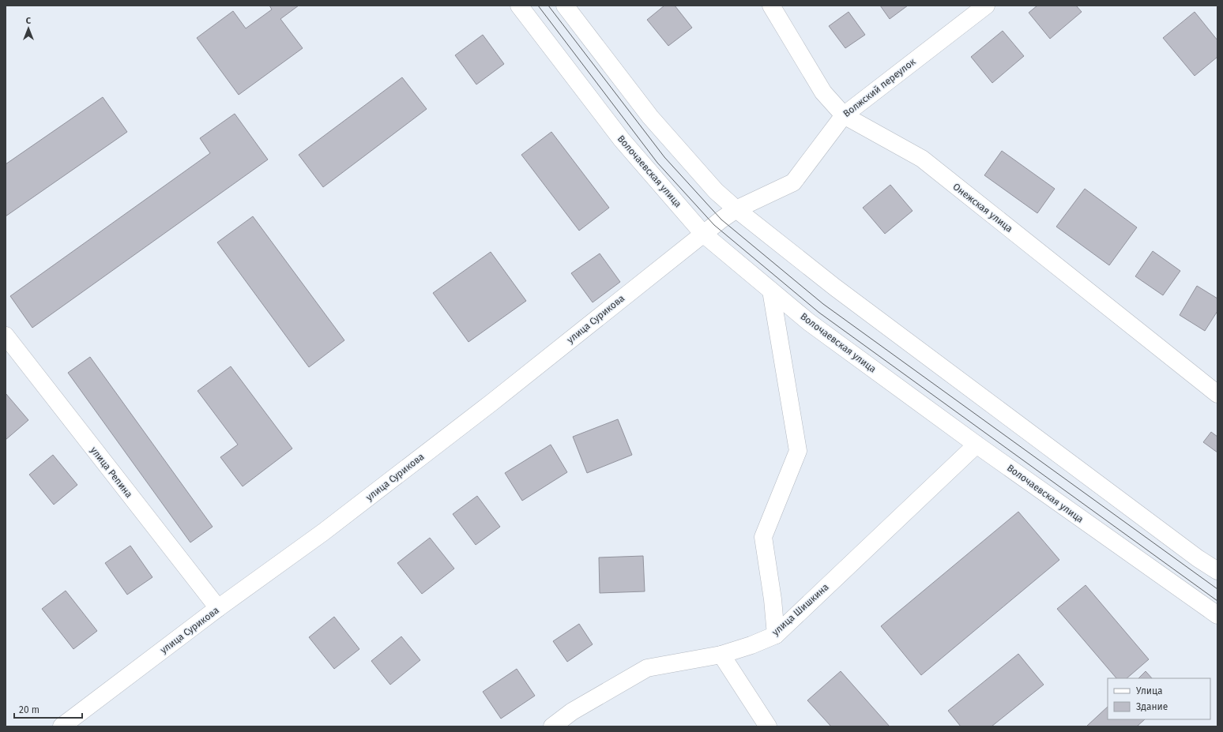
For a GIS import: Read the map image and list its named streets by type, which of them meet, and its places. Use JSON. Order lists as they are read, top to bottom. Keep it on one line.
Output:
{"streets":{"street":["Волжский переулок","Волочаевская улица","Онежская улица","улица Сурикова","улица Репина","улица Шишкина"]},"crossings":[["Волжский переулок","Онежская улица"],["Волжский переулок","улица Сурикова"],["Волочаевская улица","улица Сурикова"],["Волочаевская улица","улица Шишкина"],["улица Сурикова","улица Репина"]],"legend":["Улица","Здание"],"scale_bar":"20 m","north":"top"}
